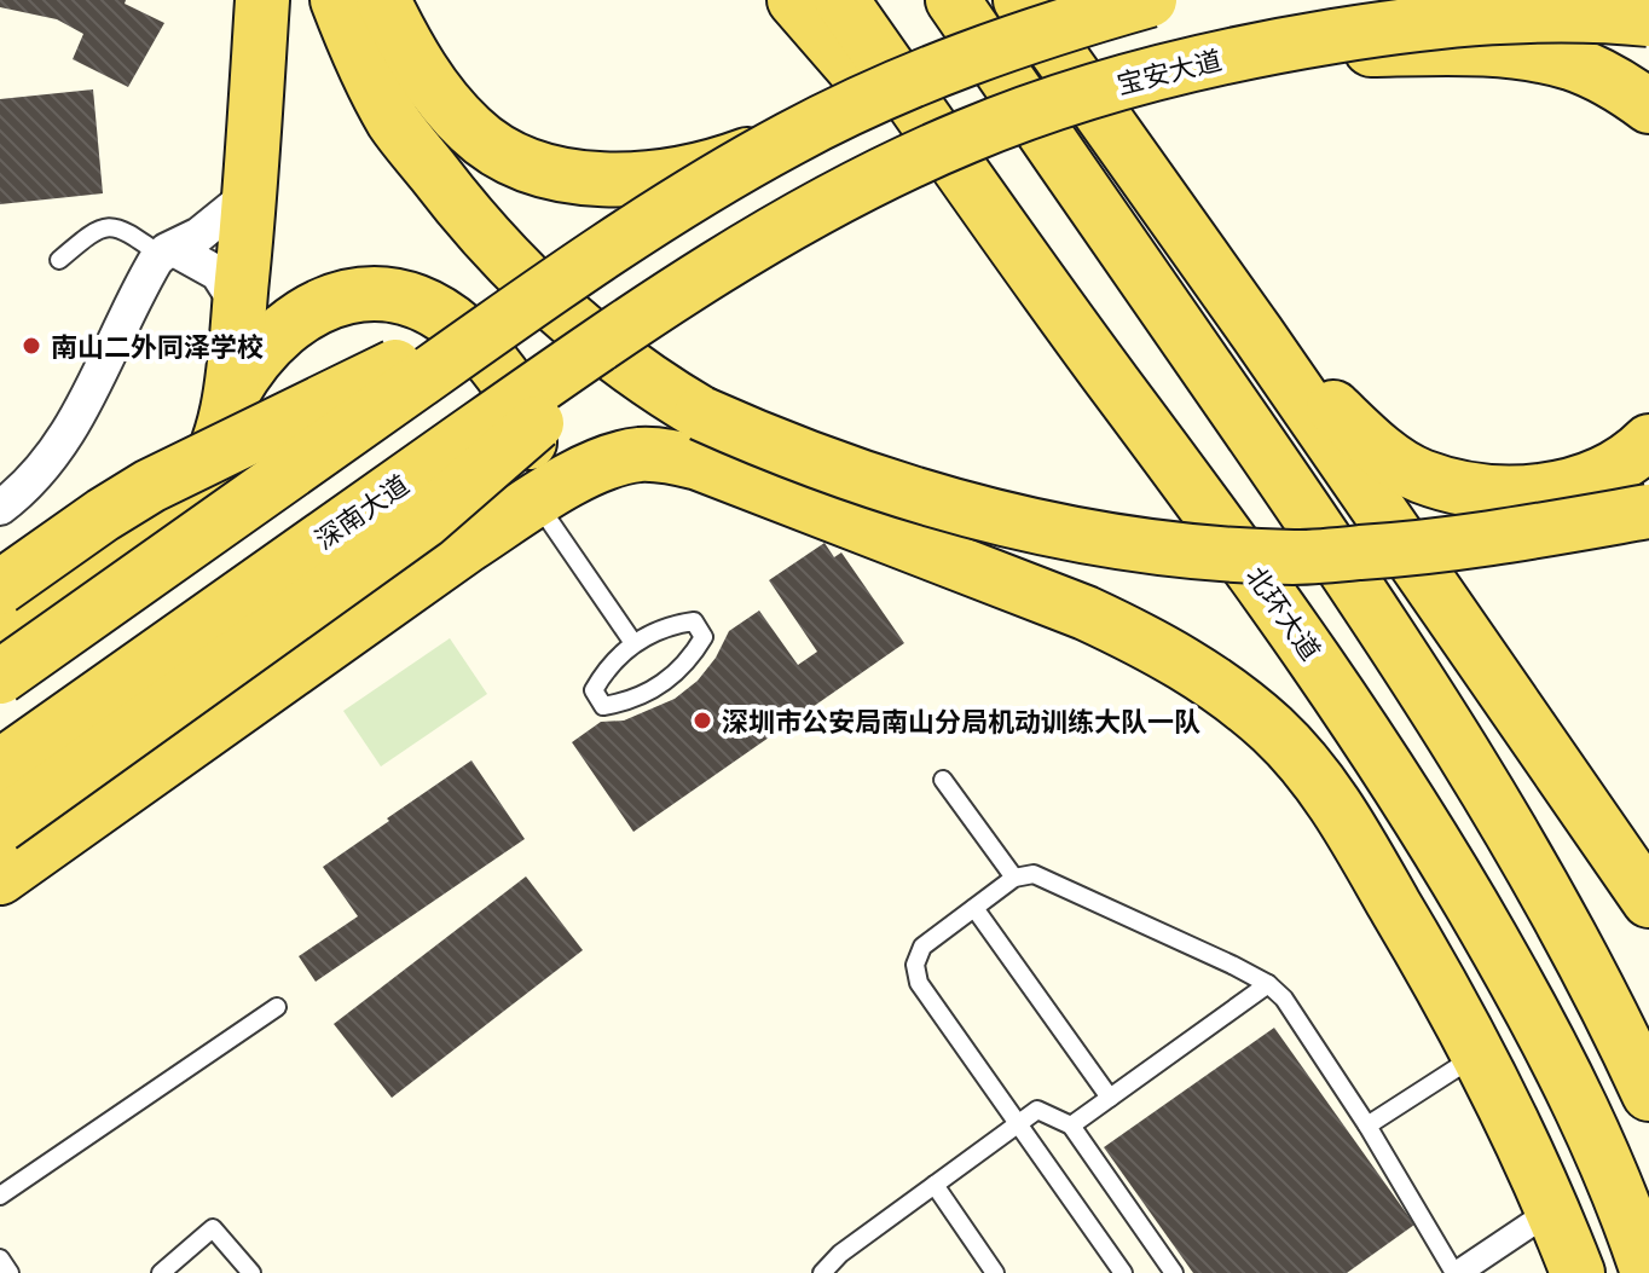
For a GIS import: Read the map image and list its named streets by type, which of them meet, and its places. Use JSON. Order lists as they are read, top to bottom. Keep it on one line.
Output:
{"streets":{"main road":["宝安大道","深南大道","北环大道"]},"crossings":[["宝安大道","深南大道"]],"places":["南山二外同泽学校","深圳市公安局南山分局机动训练大队一队"]}
